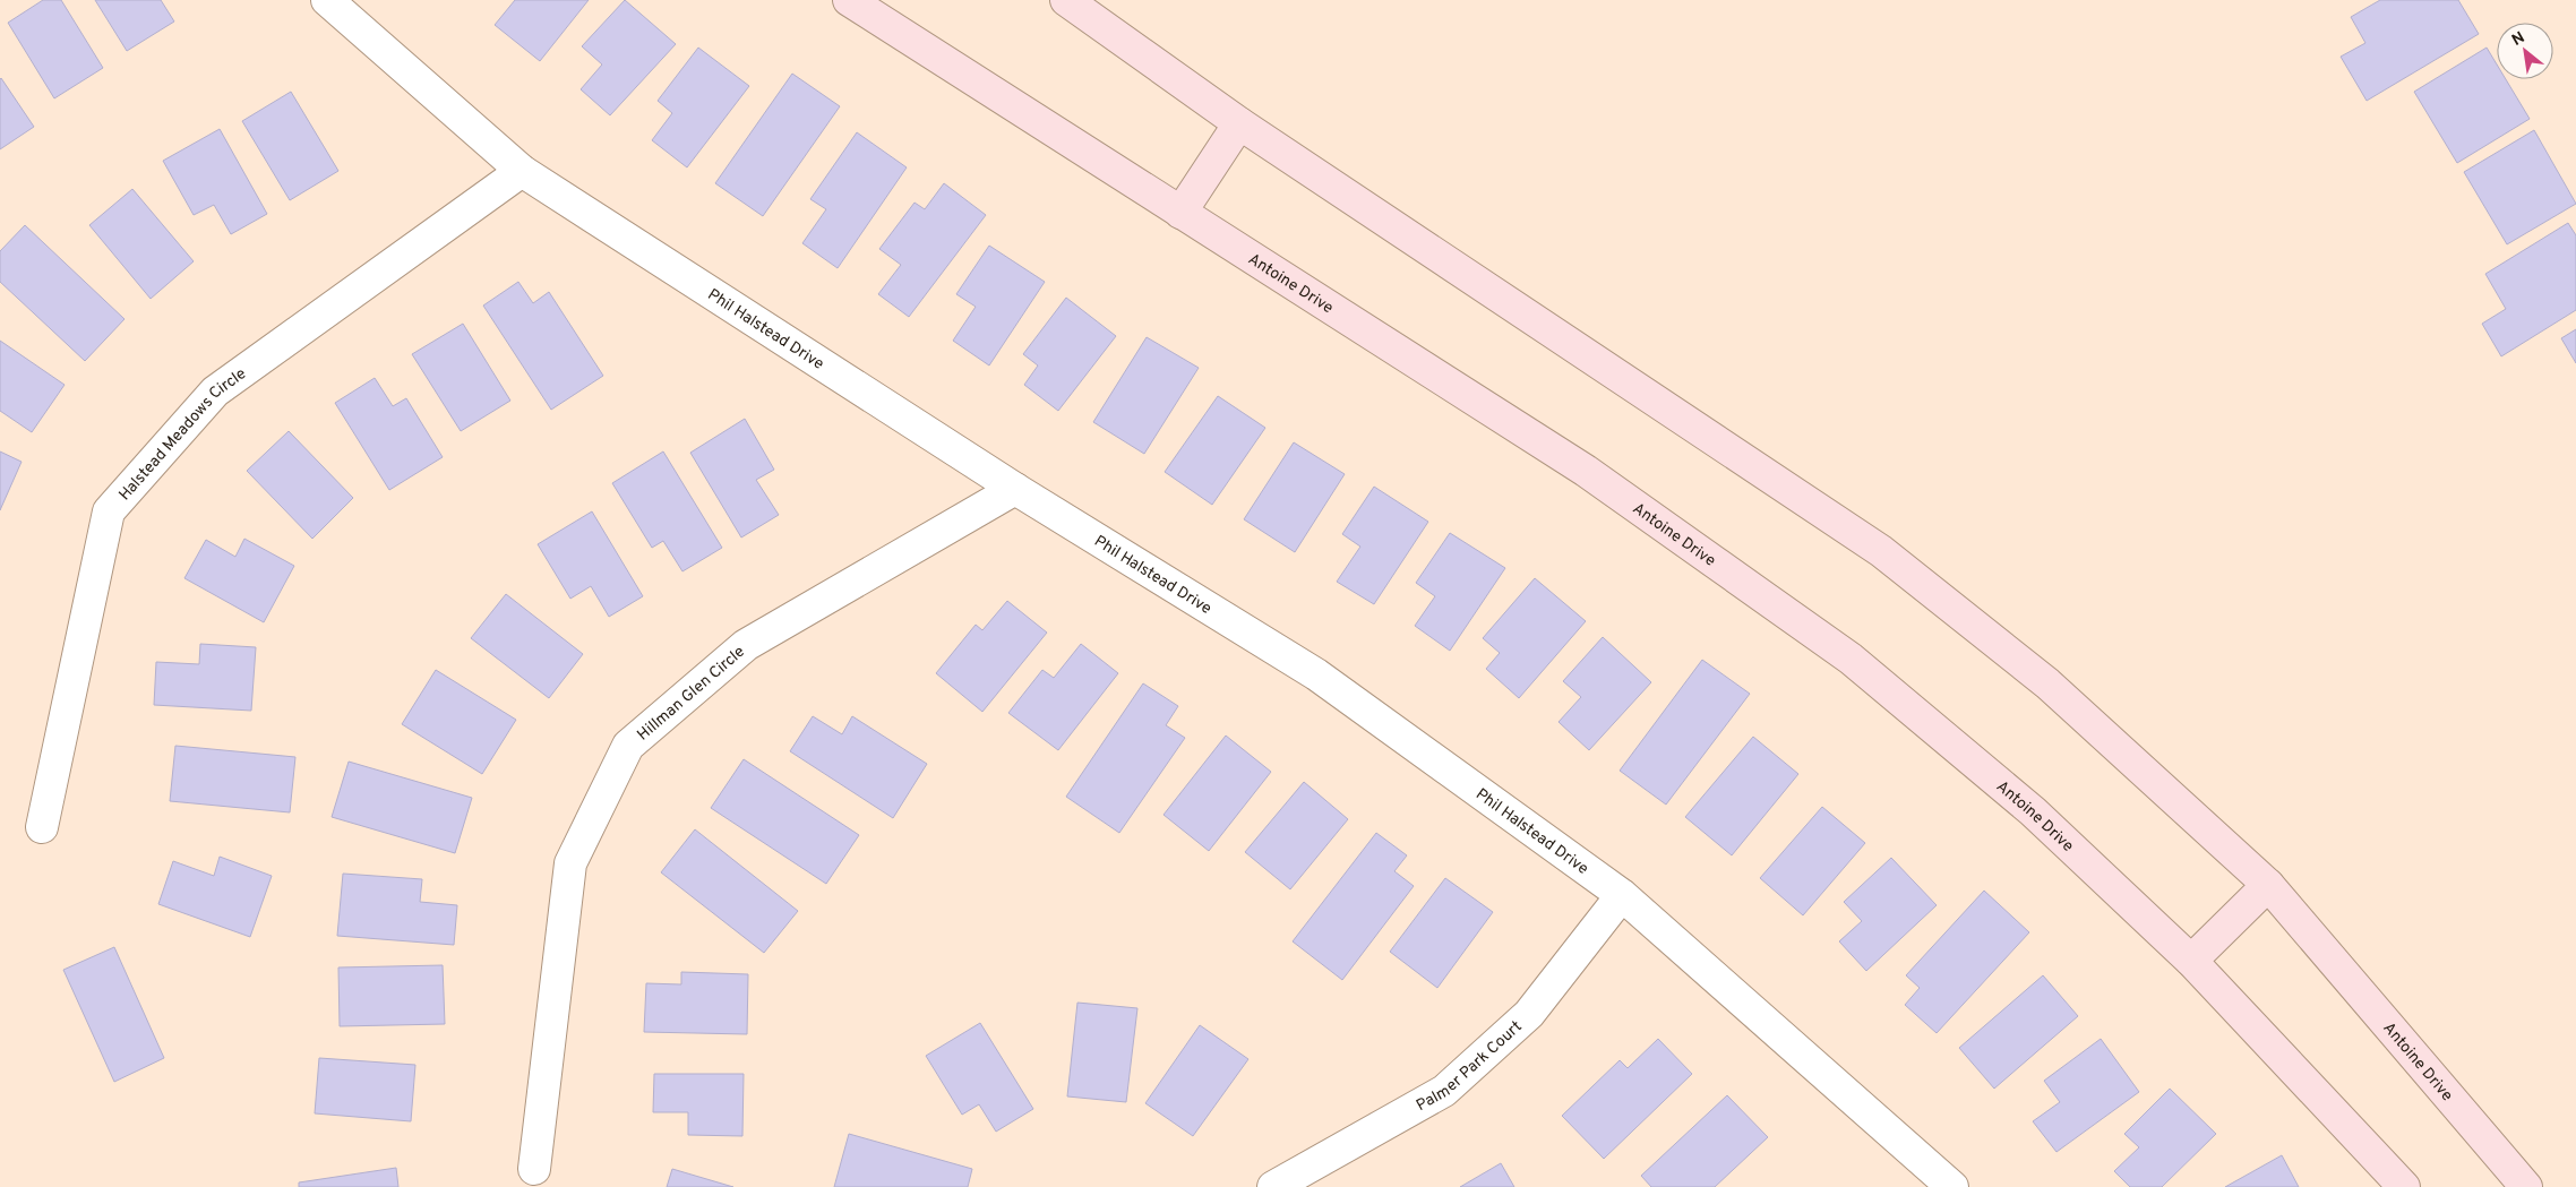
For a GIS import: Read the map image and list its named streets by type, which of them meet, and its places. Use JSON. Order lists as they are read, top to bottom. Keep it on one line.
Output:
{"streets":{"main road":["Antoine Drive"],"street":["Phil Halstead Drive","Halstead Meadows Circle","Hillman Glen Circle","Palmer Park Court"]},"crossings":[["Phil Halstead Drive","Halstead Meadows Circle"],["Phil Halstead Drive","Hillman Glen Circle"],["Phil Halstead Drive","Palmer Park Court"]],"north":"top left"}
